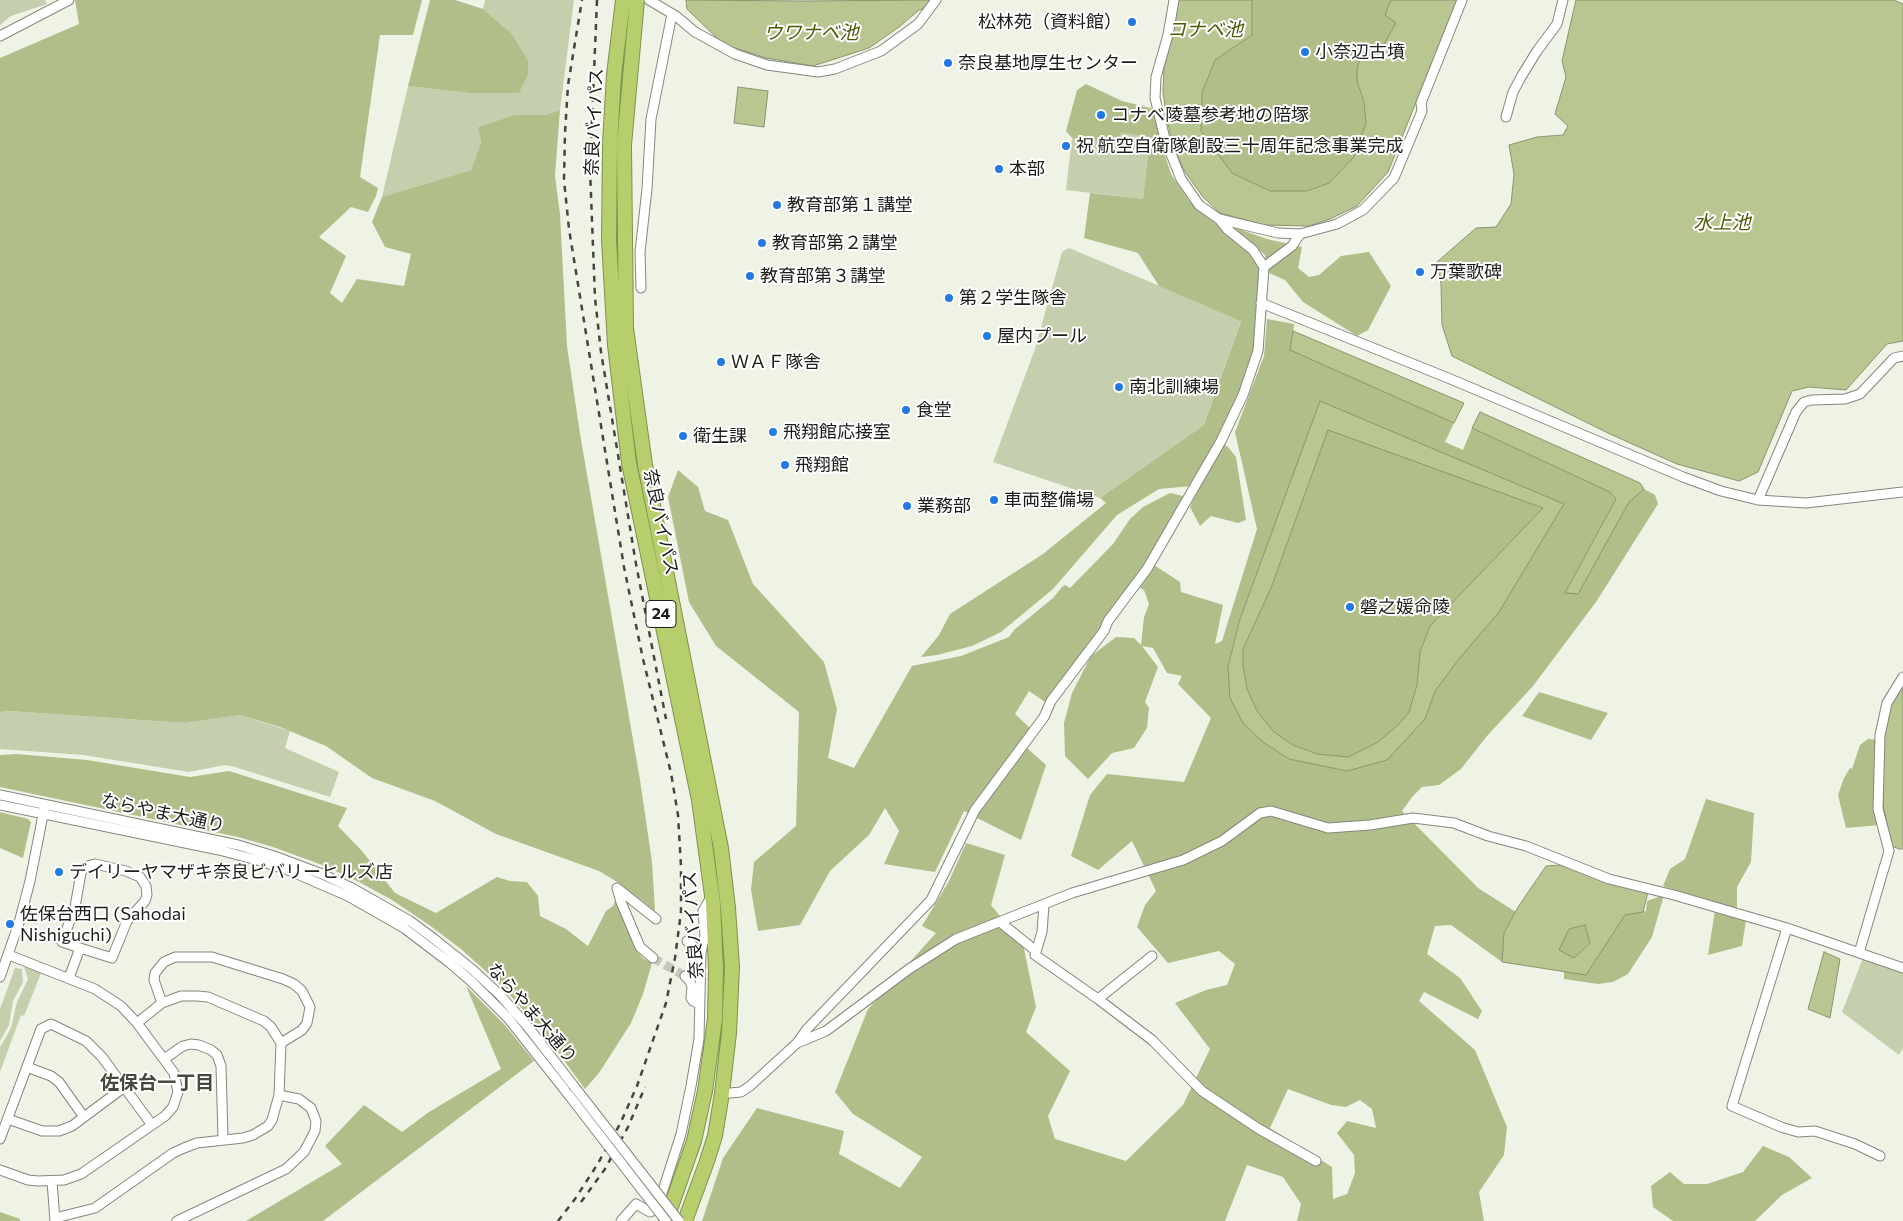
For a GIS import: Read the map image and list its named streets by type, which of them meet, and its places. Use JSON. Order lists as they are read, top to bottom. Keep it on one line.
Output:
{"streets":{"highway":["奈良バイパス","24"],"street":["ならやま大通り"]},"crossings":[["奈良バイパス","ならやま大通り"]],"districts":["佐保台一丁目"],"water":["コナベ池","ウワナベ池","水上池"],"places":["松林苑（資料館）","小奈辺古墳","奈良基地厚生センター","コナベ陵墓参考地の陪塚","祝 航空自衛隊創設三十周年記念事業完成","本部","教育部第１講堂","教育部第２講堂","万葉歌碑","教育部第３講堂","第２学生隊舎","屋内プール","ＷＡＦ隊舎","南北訓練場","食堂","飛翔館応接室","衛生課","飛翔館","車両整備場","業務部","磐之媛命陵","デイリーヤマザキ奈良ビバリーヒルズ店","佐保台西口 (Sahodai Nishiguchi)"]}
